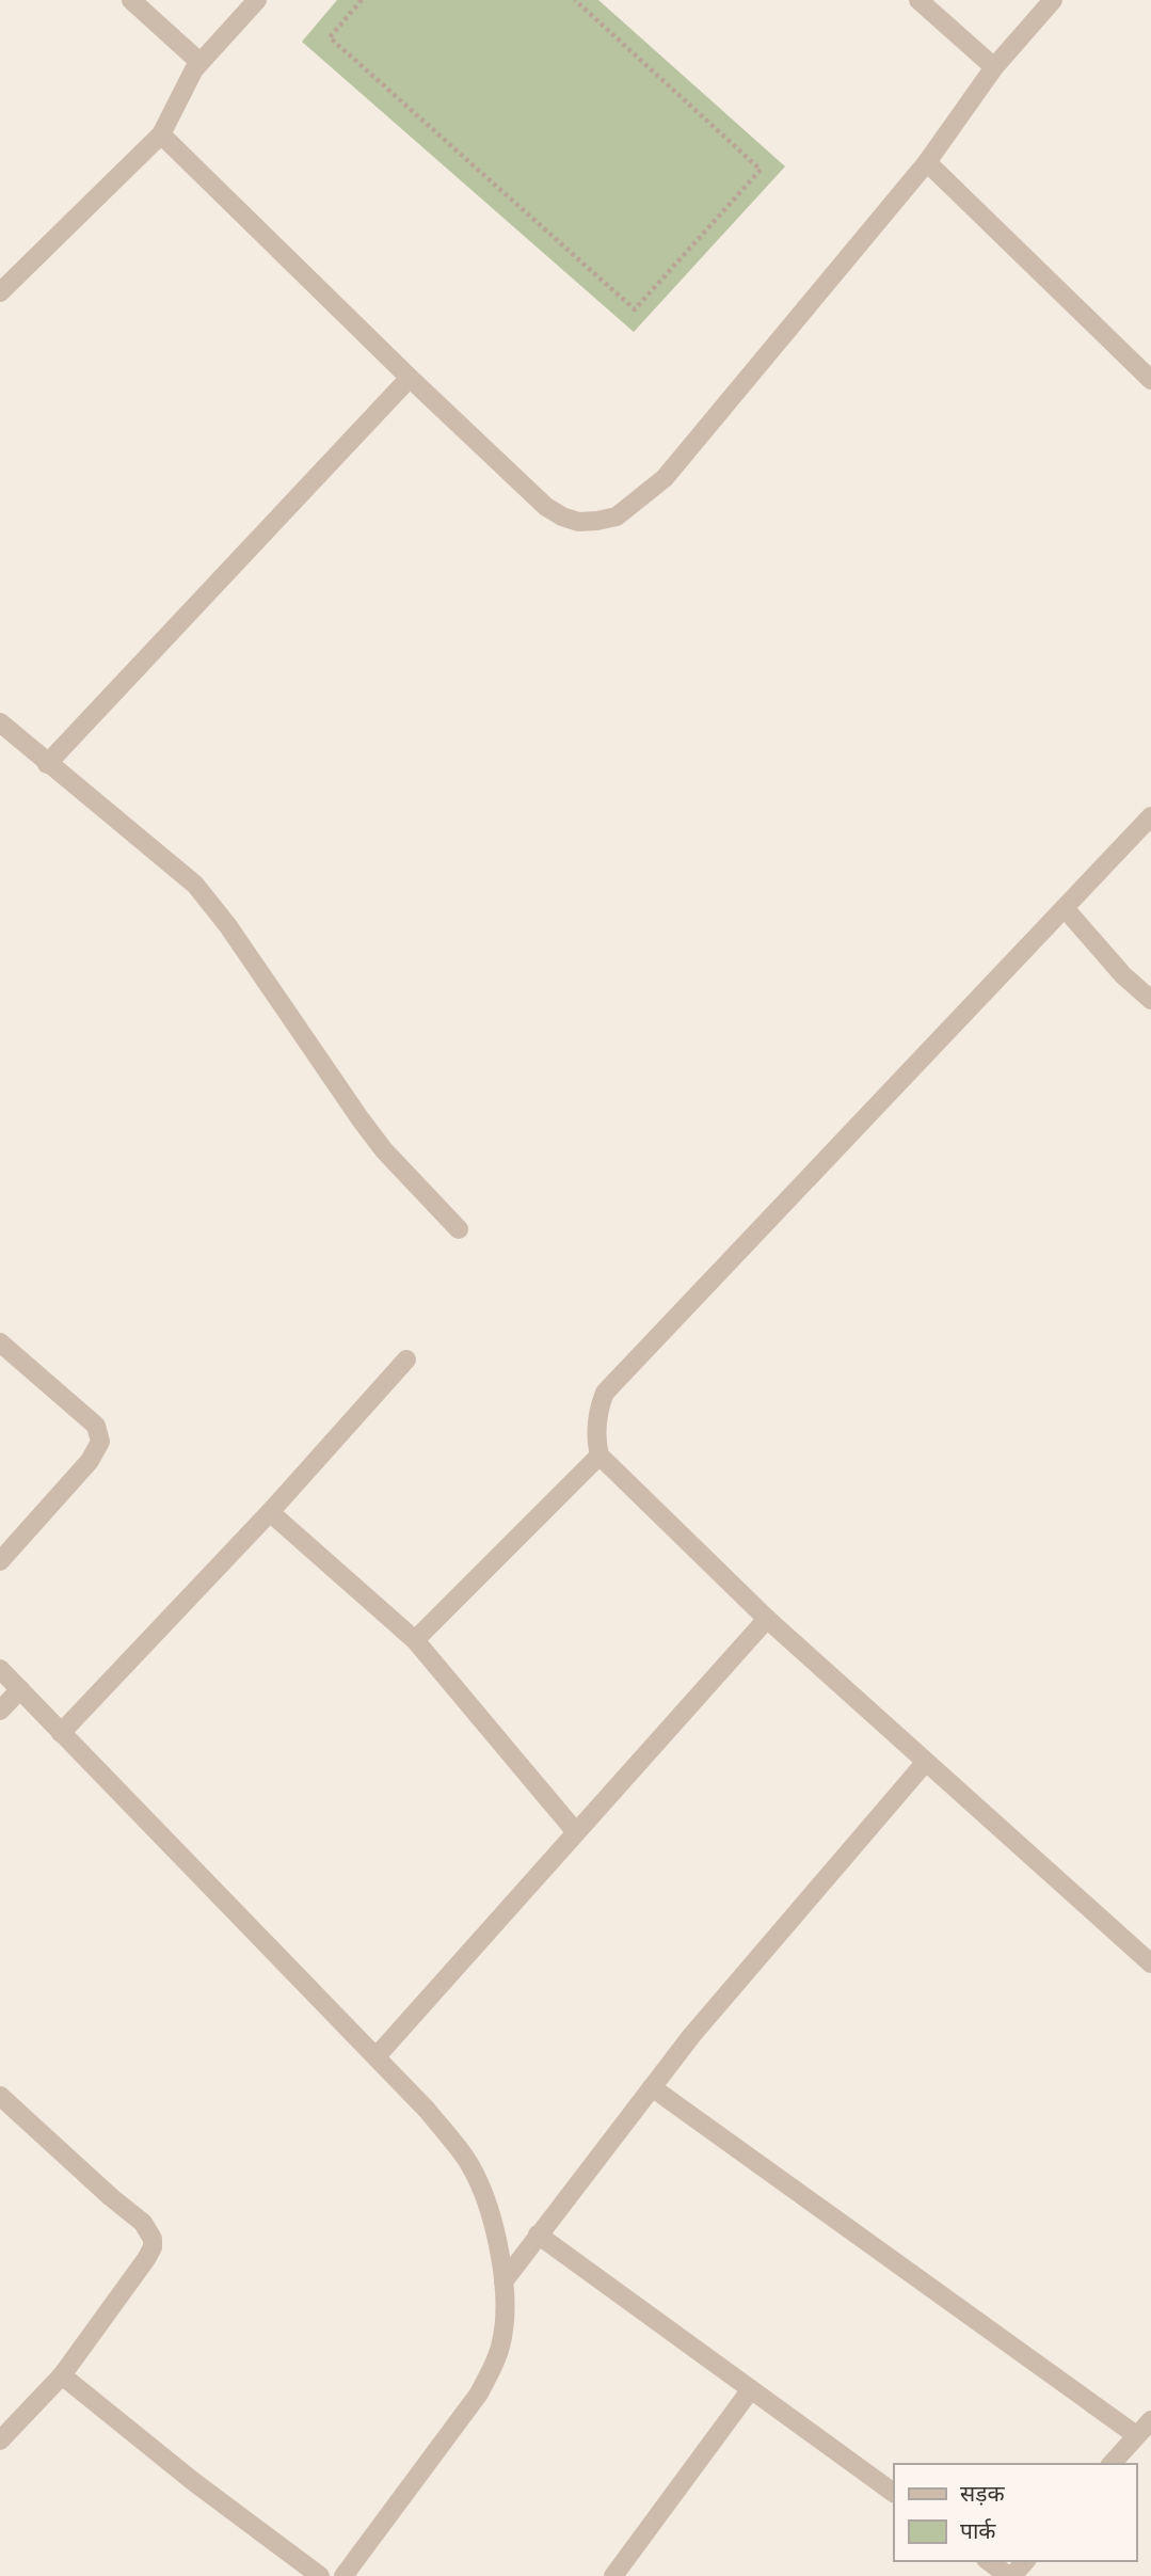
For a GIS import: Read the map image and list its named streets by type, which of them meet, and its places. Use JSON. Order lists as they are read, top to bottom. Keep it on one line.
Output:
{"legend":["सड़क","पार्क"]}
